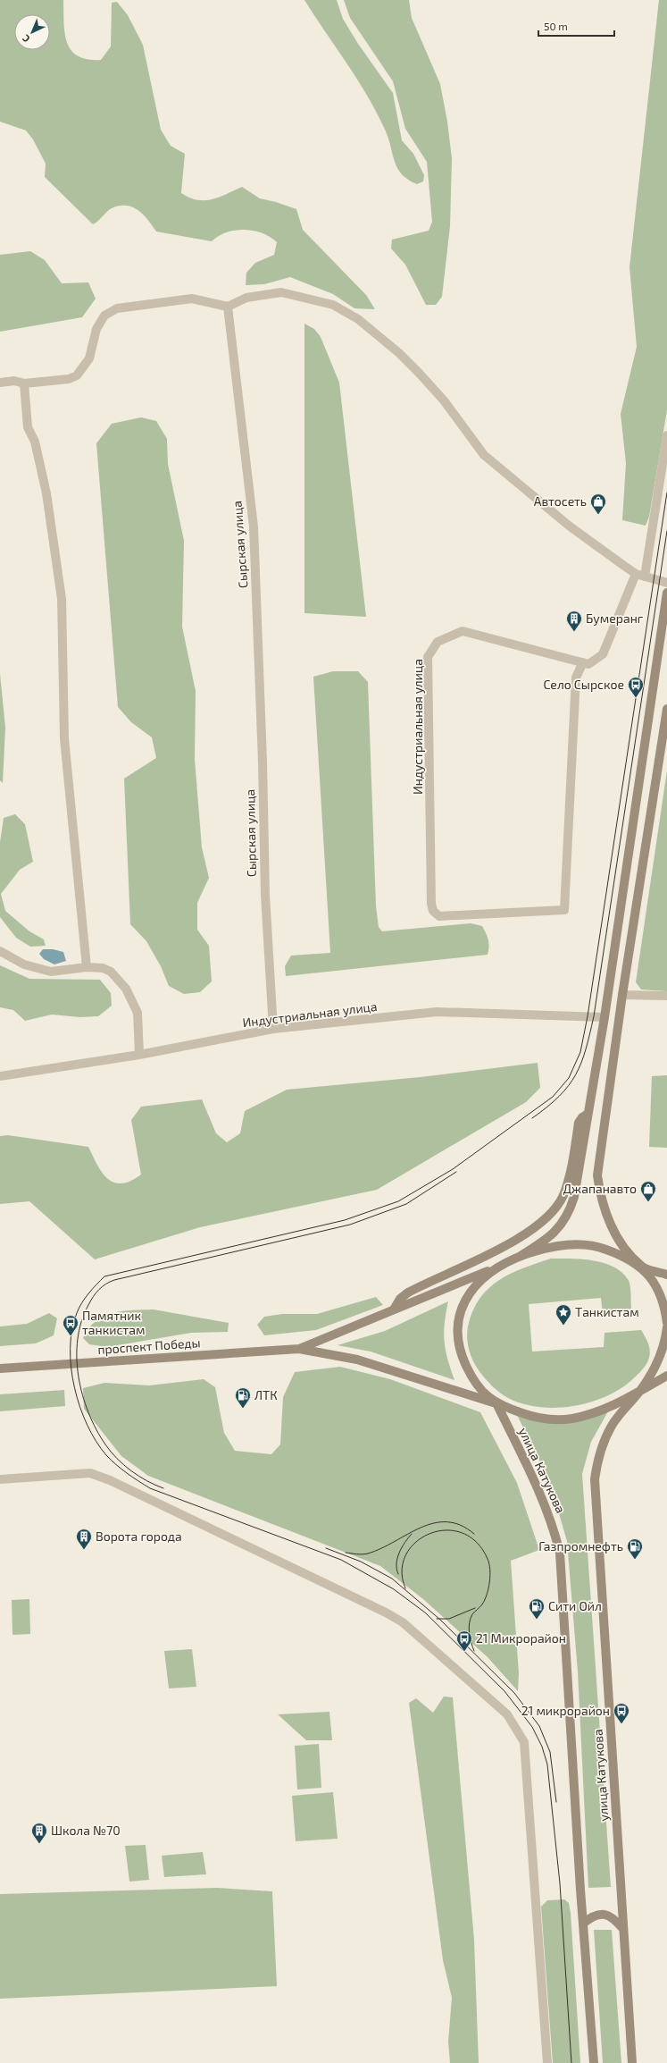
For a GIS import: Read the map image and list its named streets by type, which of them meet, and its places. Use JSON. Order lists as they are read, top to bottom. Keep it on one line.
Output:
{"streets":{"main road":["проспект Победы","улица Катукова"],"street":["Сырская улица","Индустриальная улица"]},"crossings":[["Сырская улица","Индустриальная улица"]],"places":{"shop":["Автосеть","Джапанавто"],"building":["Бумеранг","Ворота города","Школа №70"],"bus stop":["Село Сырское","Памятник танкистам","21 Микрорайон","21 микрорайон"],"place":["Танкистам"],"fuel station":["ЛТК","Газпромнефть","Сити Ойл"]},"scale_bar":"50 m","north":"bottom left"}
